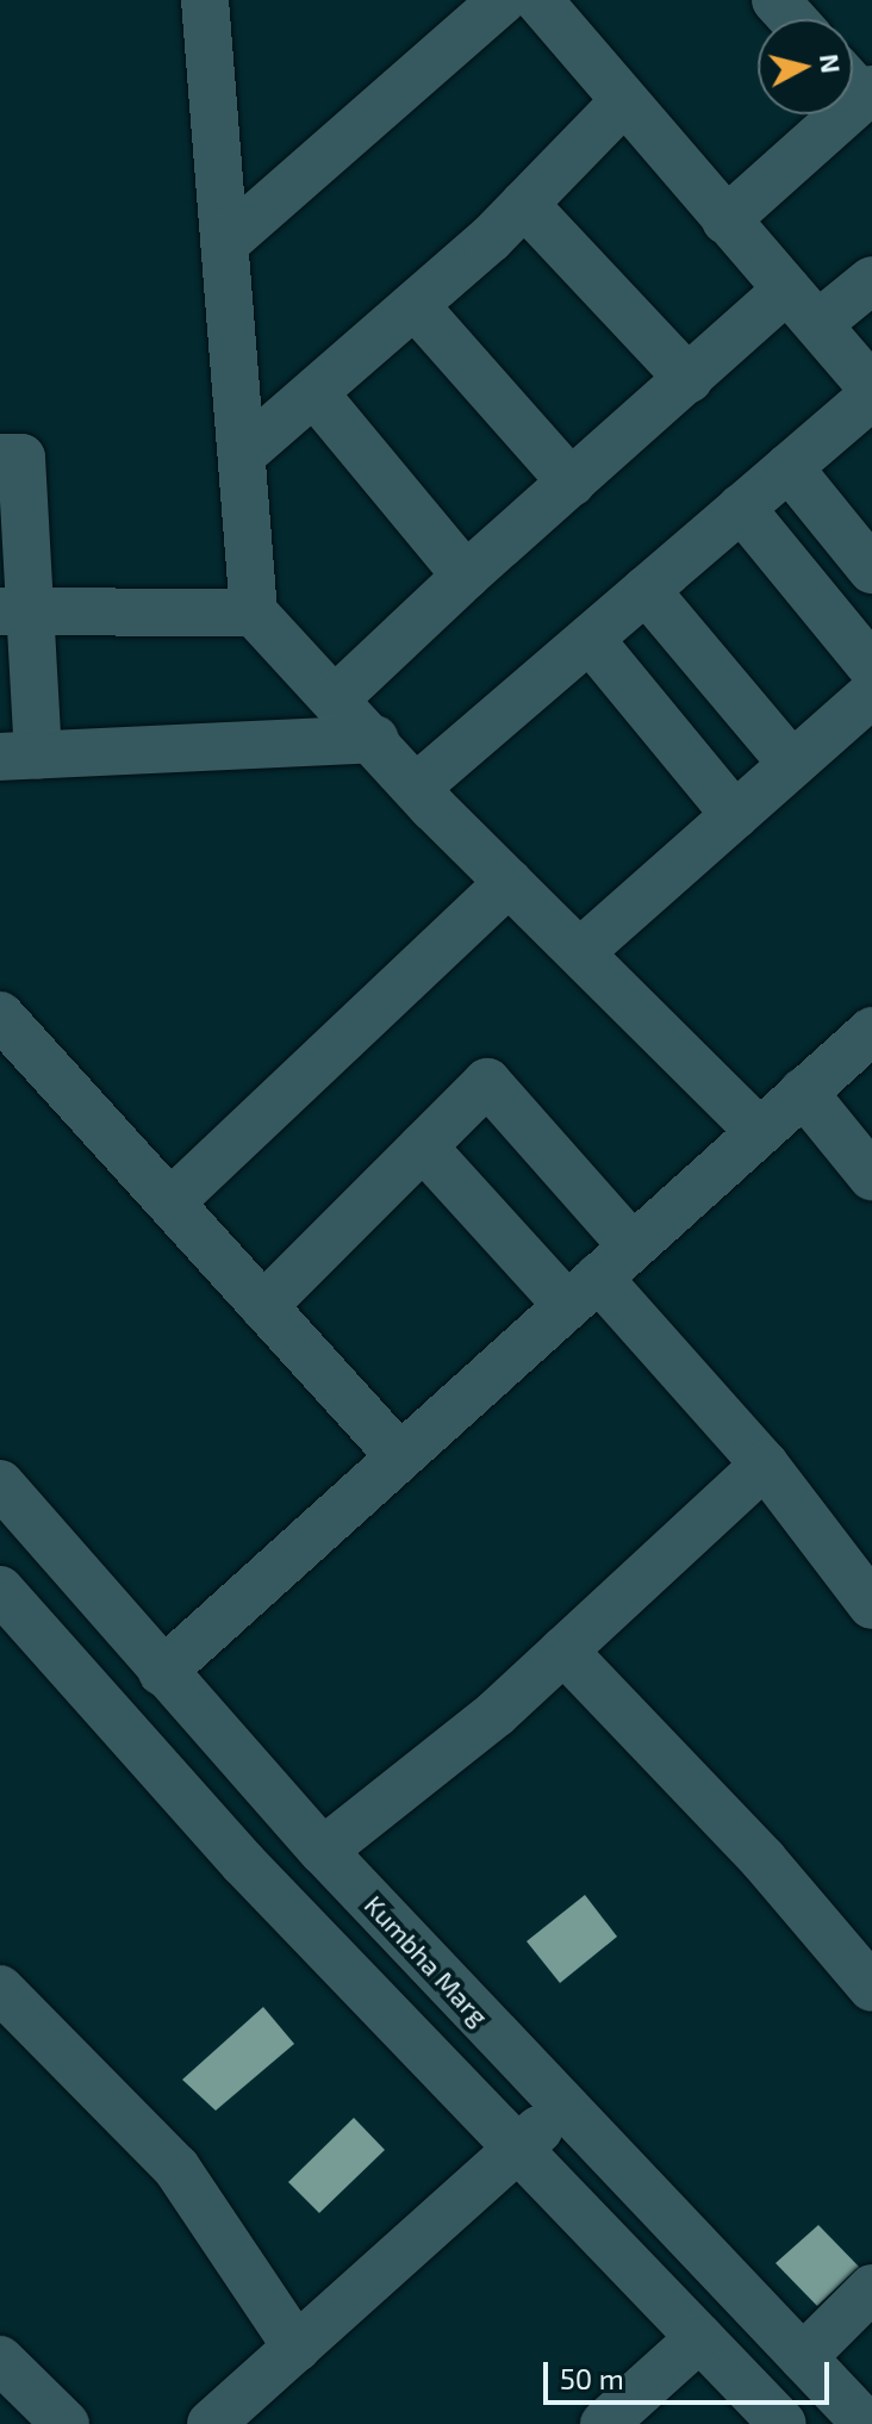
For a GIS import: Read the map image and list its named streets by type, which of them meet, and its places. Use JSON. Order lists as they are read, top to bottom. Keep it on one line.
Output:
{"streets":{"street":["Kumbha Marg"]},"scale_bar":"50 m","north":"right"}
